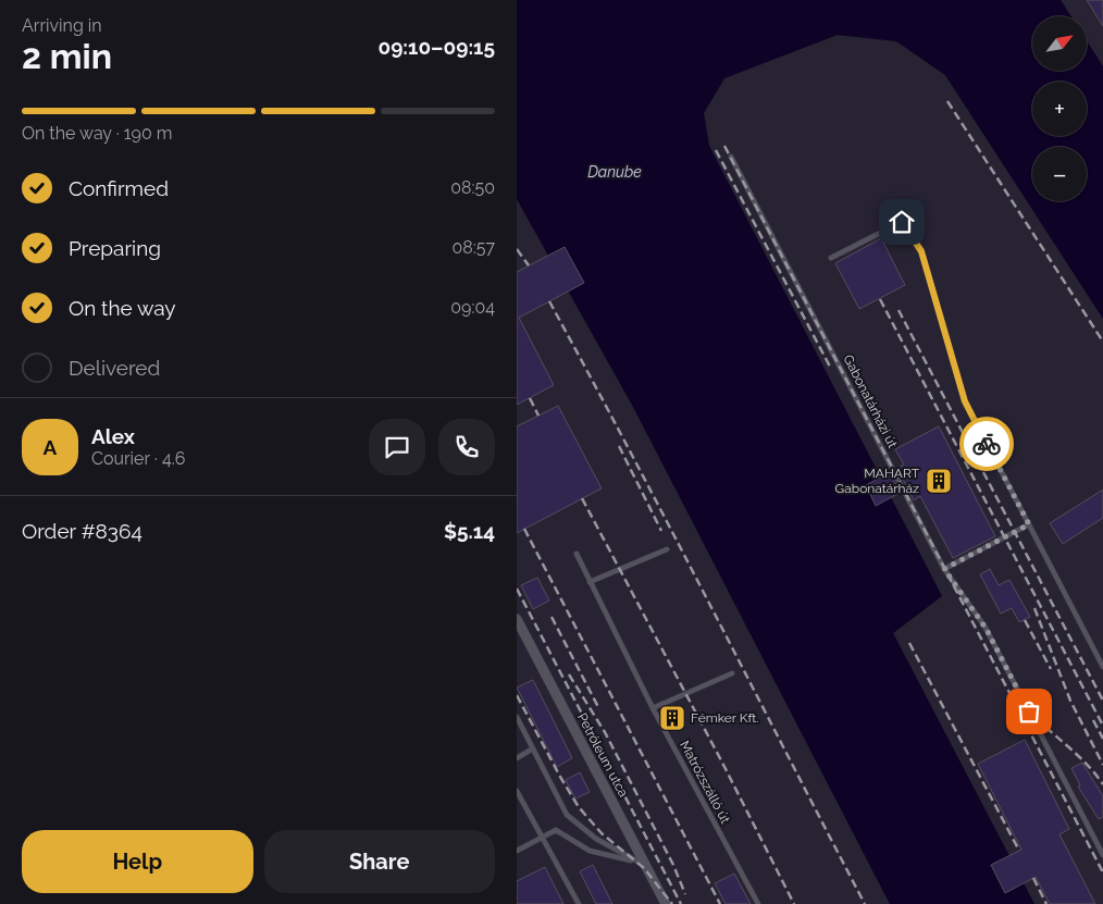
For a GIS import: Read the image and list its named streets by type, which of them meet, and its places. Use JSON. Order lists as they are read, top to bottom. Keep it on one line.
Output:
{"streets":{"street":["Petróleum utca"],"lane":["Gabonatárházi út","Matrózszálló út"]},"water":["Danube"],"places":{"building":["MAHART Gabonatárház","Fémker Kft."]},"north":"top right","page":{"heading":["2 min","Arriving in","09:10–09:15"],"panel":["Alex","Courier · 4.6","Order #8364","$5.14"],"map_buttons":["+","−"],"bar":"On the way · 190 m","list":[["Confirmed","08:50"],["Preparing","08:57"],["On the way","09:04"],"Delivered"],"round":"A","buttons":["Help","Share"]}}
